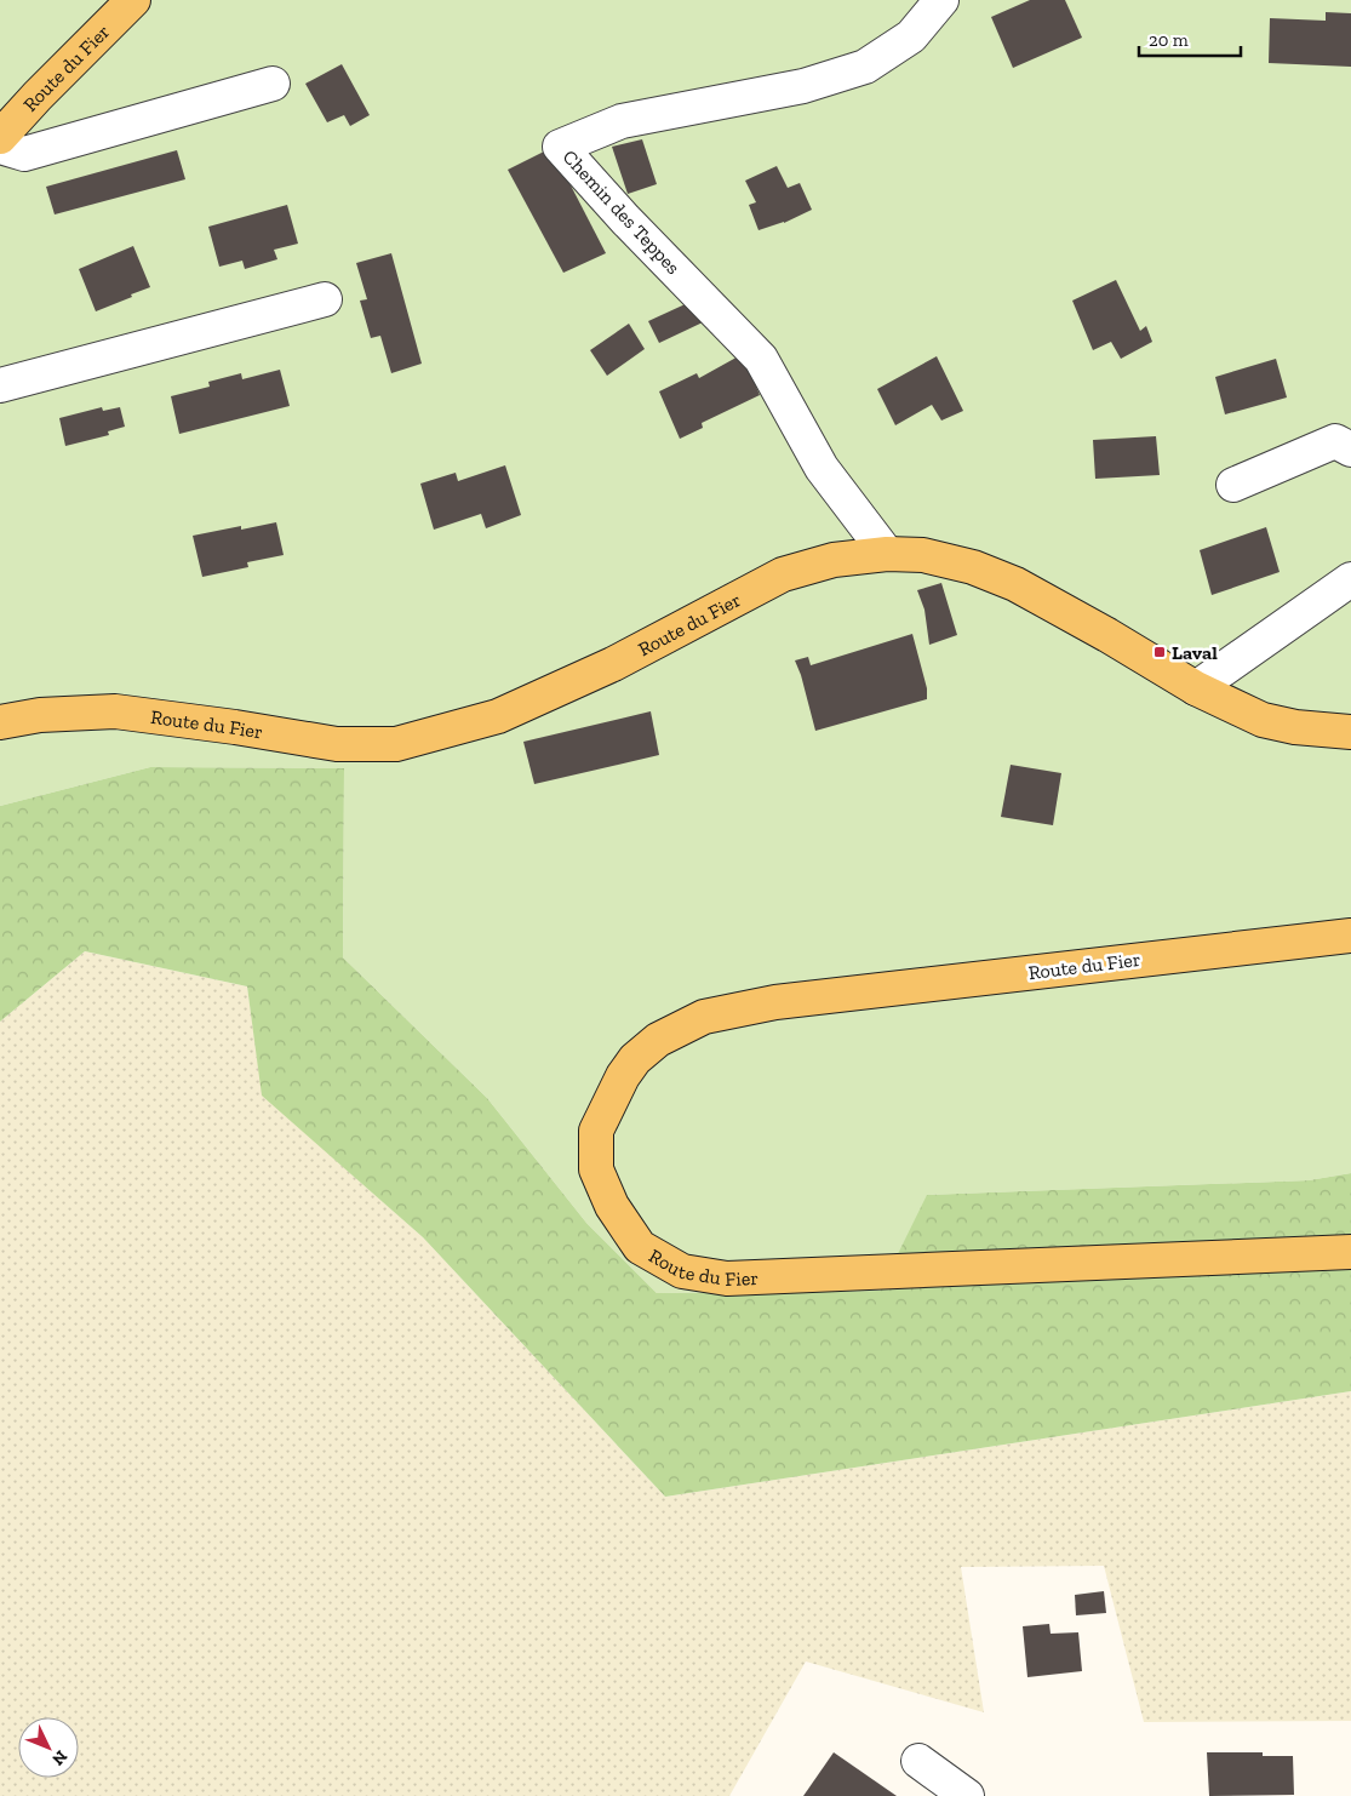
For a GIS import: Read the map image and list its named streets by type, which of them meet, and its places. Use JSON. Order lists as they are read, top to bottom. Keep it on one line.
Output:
{"streets":{"main road":["Route du Fier"],"street":["Chemin des Teppes"]},"crossings":[["Route du Fier","Chemin des Teppes"]],"places":{"transit":["Laval"]},"scale_bar":"20 m","north":"bottom right"}
